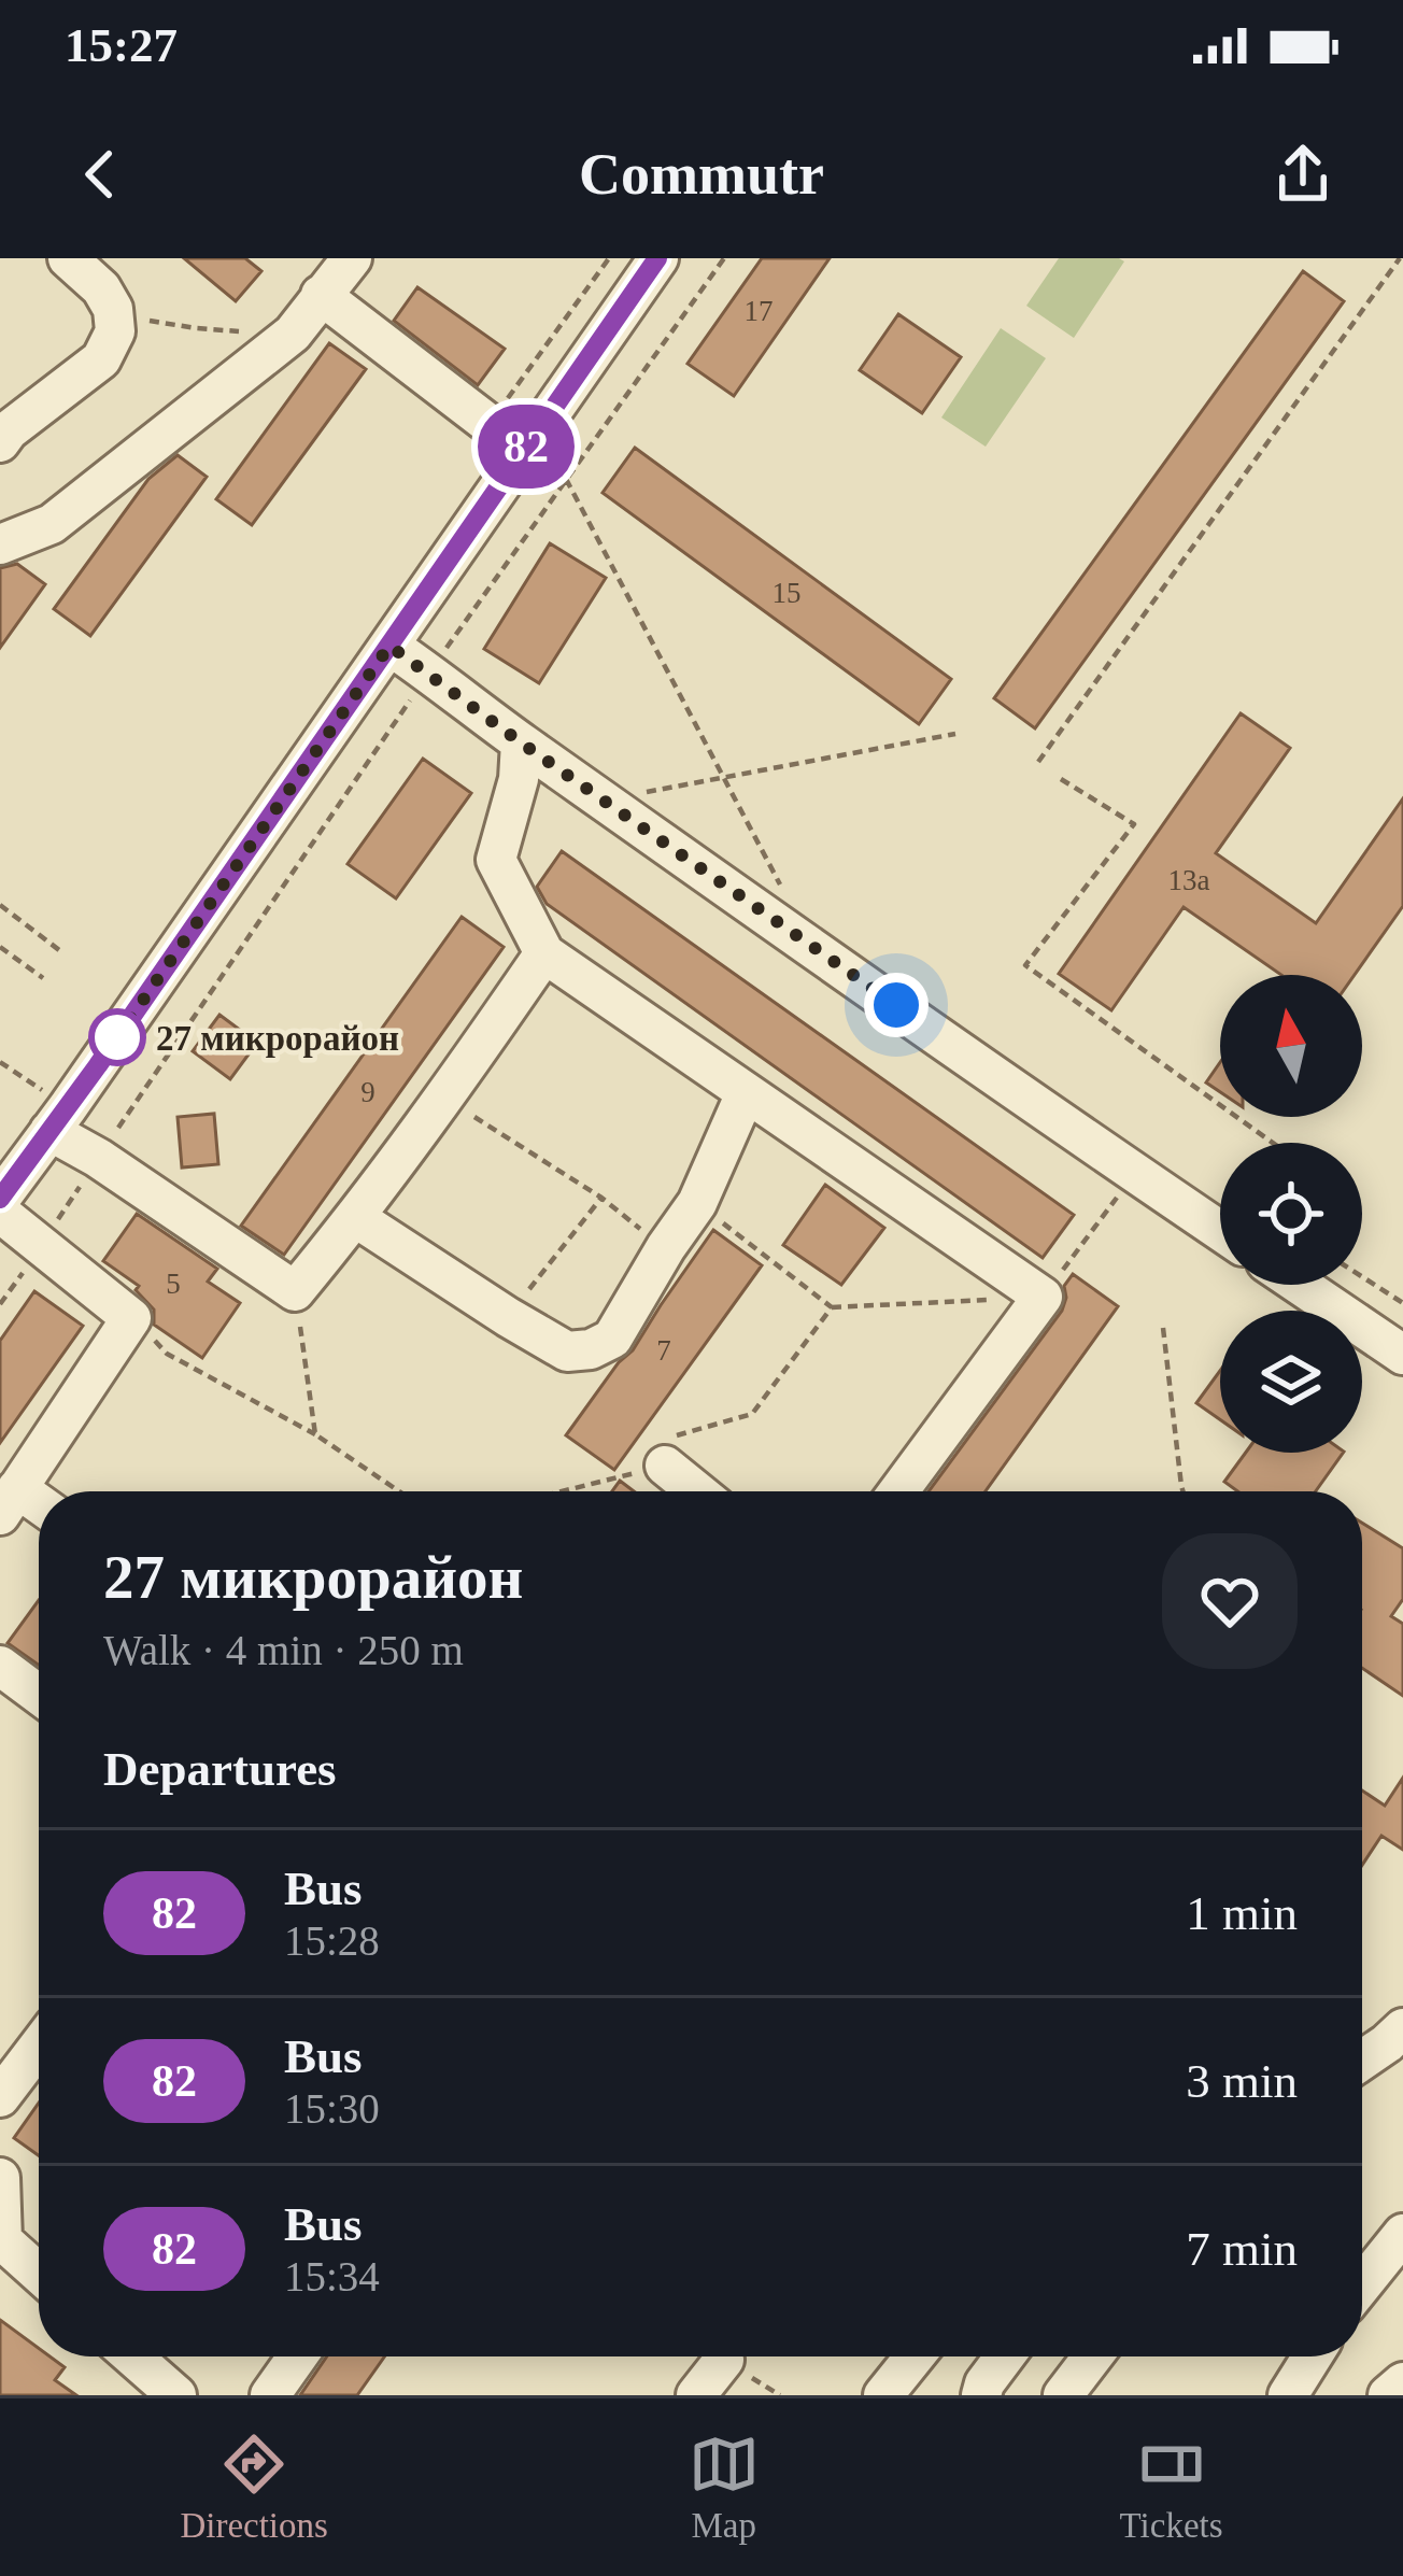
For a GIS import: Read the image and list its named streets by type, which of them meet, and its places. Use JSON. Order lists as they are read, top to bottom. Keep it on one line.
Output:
{"places":["27 микрорайон"],"lines":["bus line 82"],"house_numbers":["17","15","13а","9","5","7"],"north":"top","page":{"status":"15:27","header":"Commutr","on_map":"82","heading":[["27 микрорайон","Walk · 4 min · 250 m"],"Departures"],"list":[{"mark":"82","name":"Bus","note":"15:28","value":"1 min"},{"mark":"82","name":"Bus","note":"15:30","value":"3 min"},{"mark":"82","name":"Bus","note":"15:34","value":"7 min"}],"tabs":["Directions","Map","Tickets"]}}
